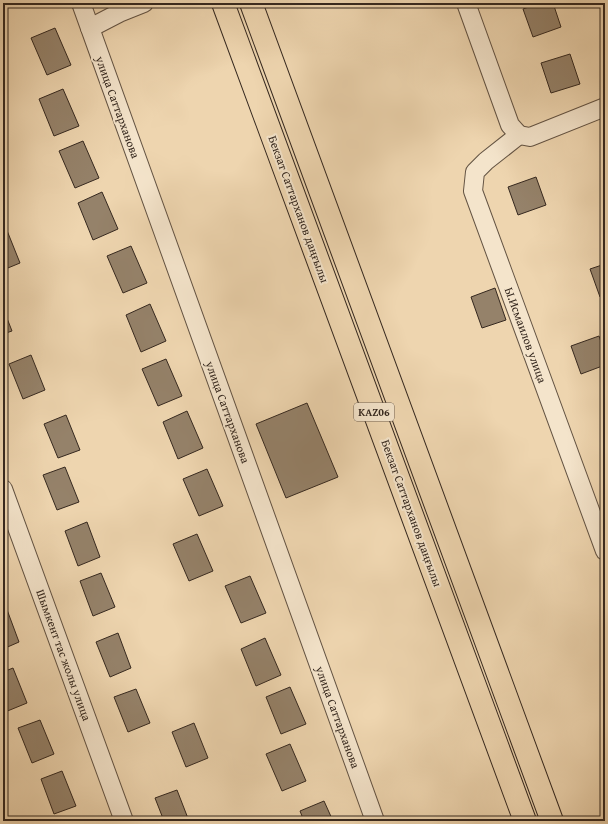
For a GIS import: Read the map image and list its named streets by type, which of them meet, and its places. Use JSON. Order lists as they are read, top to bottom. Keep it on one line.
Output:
{"streets":{"main road":["Бекзат Саттарханов даңғылы","KАZ06"],"street":["улица Саттарханова","Ы.Исмаилов улица","Шымкент тас жолы улица"]}}
